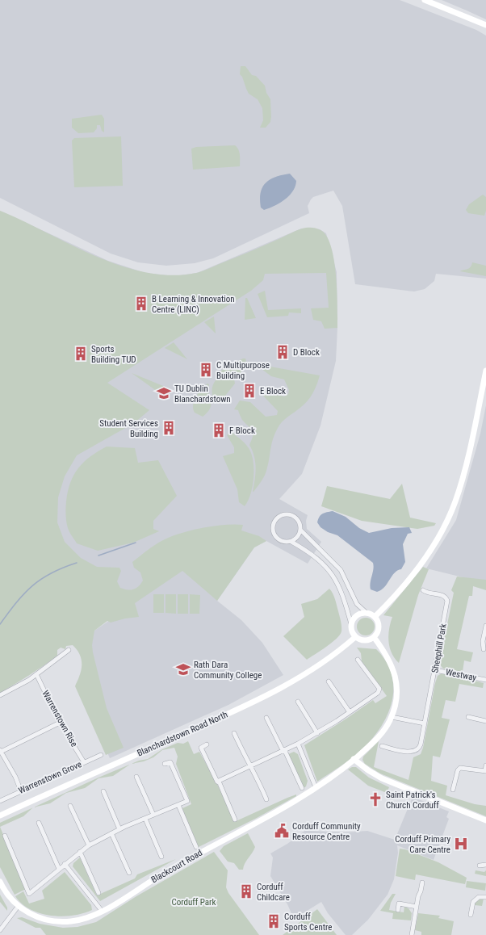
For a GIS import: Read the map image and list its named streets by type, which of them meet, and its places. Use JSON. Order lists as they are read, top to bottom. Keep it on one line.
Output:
{"streets":{"main road":["Blanchardstown Road North","Blackcourt Road"],"street":["Sheephill Park","Westway","Warrenstown Rise","Warrenstown Grove"]},"crossings":[["Sheephill Park","Westway"],["Warrenstown Rise","Warrenstown Grove"],["Blanchardstown Road North","Blackcourt Road"]],"parks":["Corduff Park"],"places":{"building":["B Learning & Innovation Centre (LINC)","D Block","Sports Building TUD","C Multipurpose Building","E Block","Student Services Building","F Block","Corduff Childcare","Corduff Sports Centre"],"school or university":["TU Dublin Blanchardstown","Rath Dara Community College"],"church":["Saint Patrick's Church Corduff"],"public building":["Corduff Community Resource Centre"],"hospital":["Corduff Primary Care Centre"]}}
